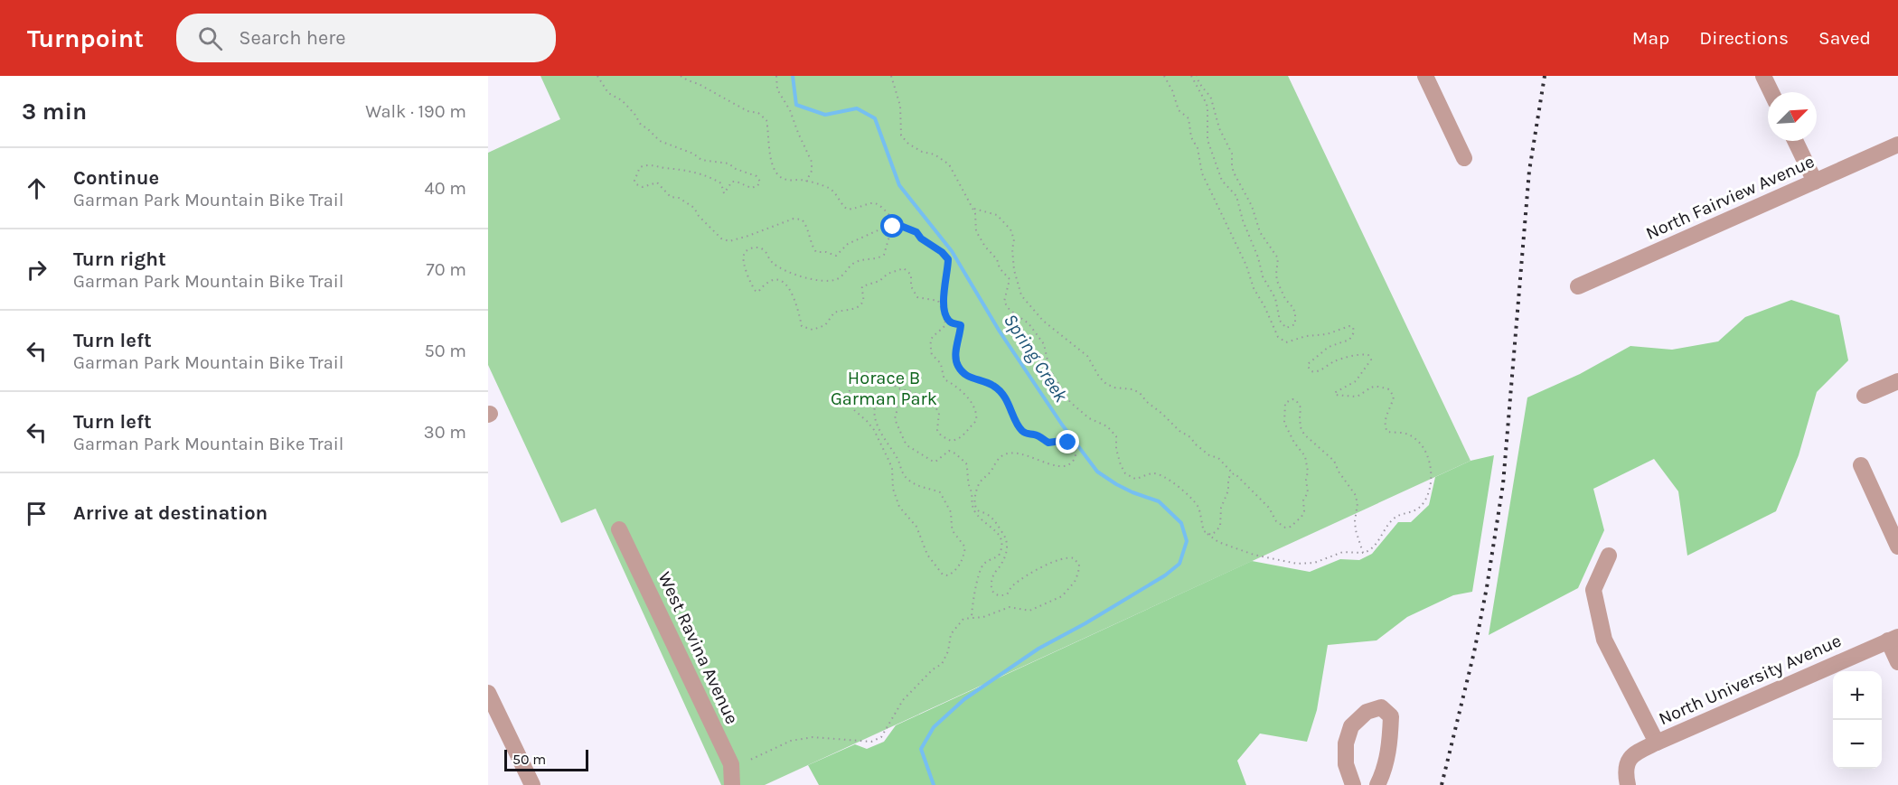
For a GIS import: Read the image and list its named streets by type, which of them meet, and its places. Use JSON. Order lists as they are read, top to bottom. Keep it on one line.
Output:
{"streets":{"street":["North Fairview Avenue","West Ravina Avenue","North University Avenue"]},"water":["Spring Creek"],"parks":["Horace B Garman Park"],"scale_bar":"50 m","north":"top right","page":{"header":"Turnpoint","search":"Search here","nav":["Map","Directions","Saved"],"heading":["3 min","Walk · 190 m"],"list":[["Continue","Garman Park Mountain Bike Trail","40 m"],["Turn right","Garman Park Mountain Bike Trail","70 m"],["Turn left","Garman Park Mountain Bike Trail","50 m"],["Turn left","Garman Park Mountain Bike Trail","30 m"],"Arrive at destination"],"map_buttons":["+","−"],"scale":"50 m"}}
